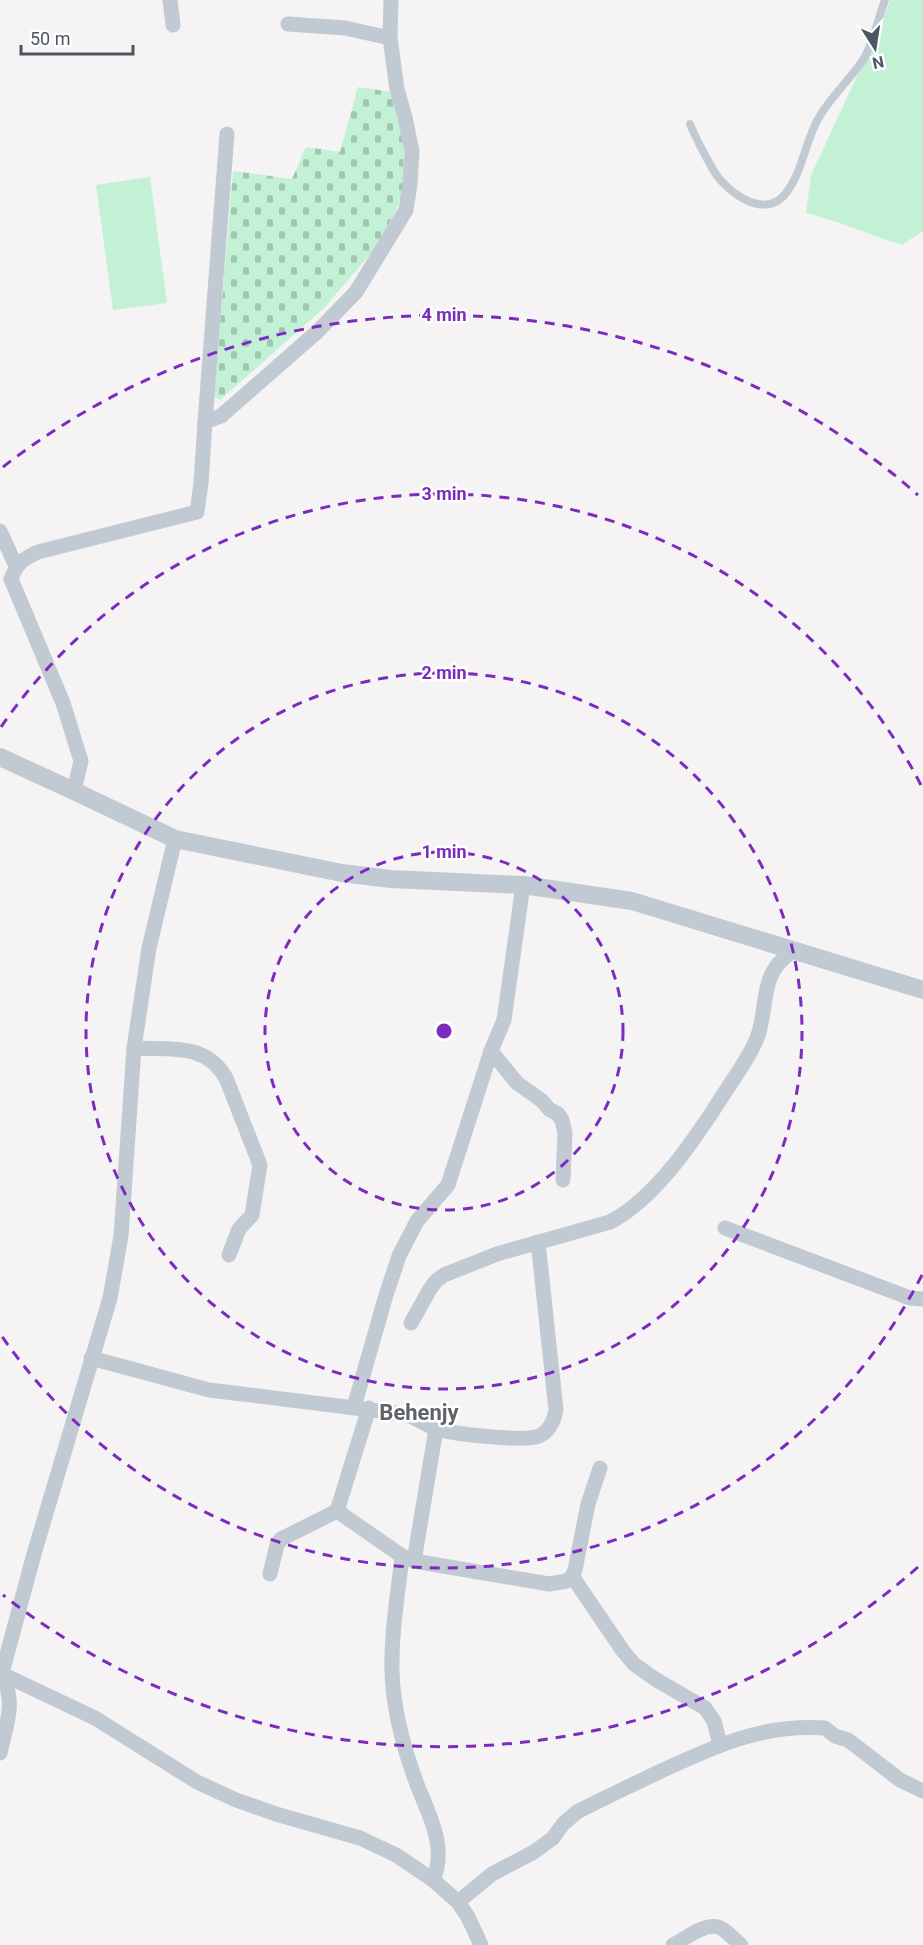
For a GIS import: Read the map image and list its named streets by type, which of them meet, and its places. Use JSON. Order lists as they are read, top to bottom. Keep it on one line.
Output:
{"districts":["Behenjy"],"scale_bar":"50 m","north":"bottom","rings":["4 min","3 min","2 min","1 min"]}
